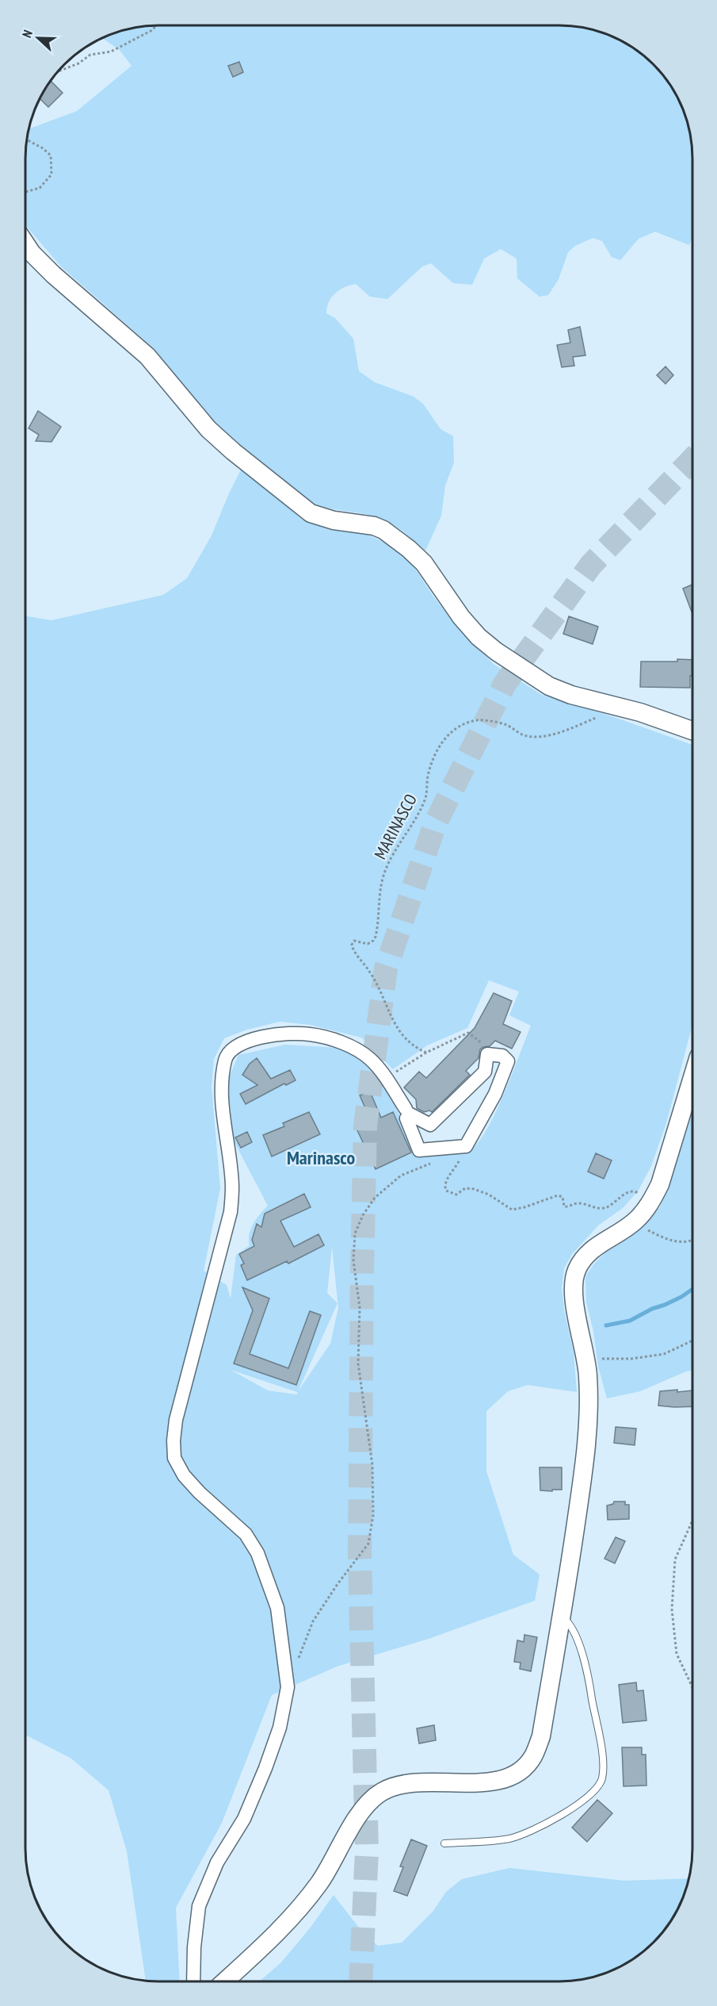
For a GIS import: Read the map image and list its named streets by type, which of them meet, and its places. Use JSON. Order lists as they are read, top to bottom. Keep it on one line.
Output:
{"streets":{"path":["MARINASCO"]},"districts":["Marinasco"],"north":"left"}
